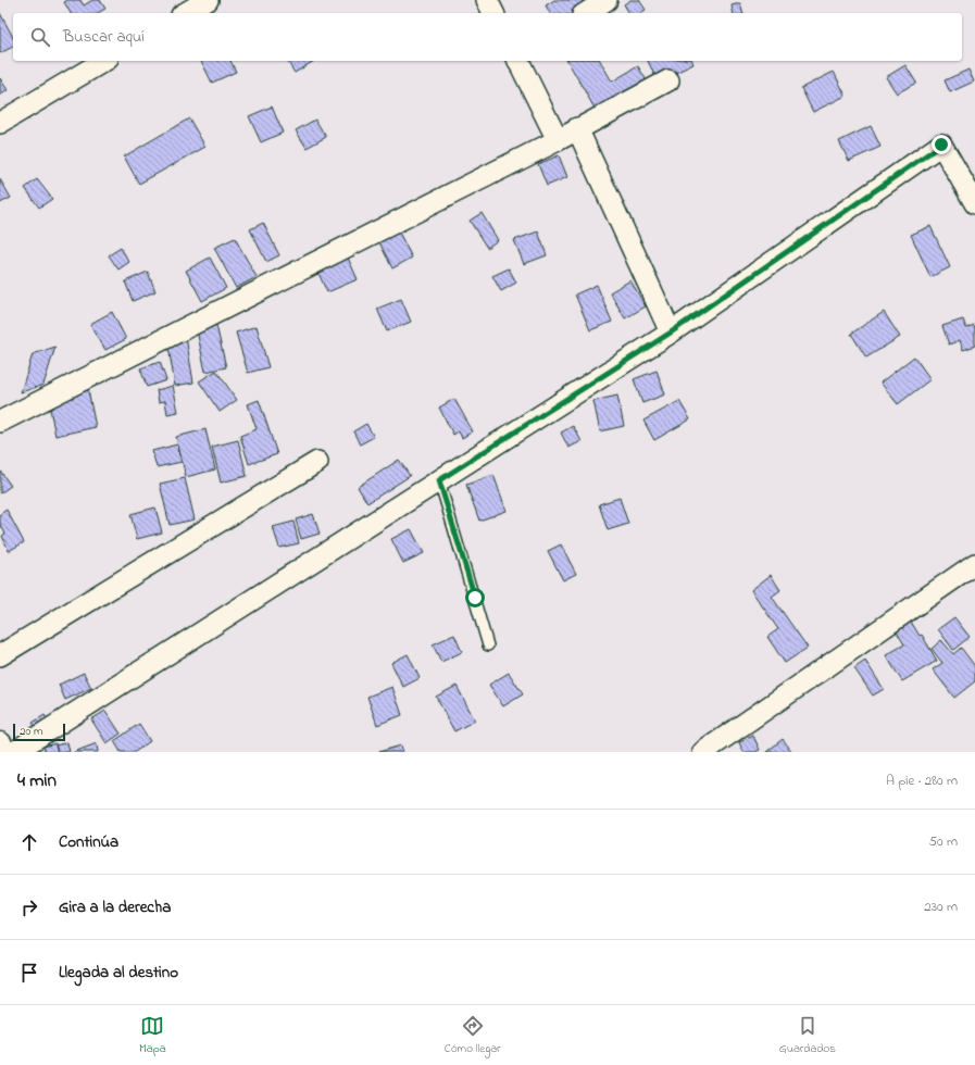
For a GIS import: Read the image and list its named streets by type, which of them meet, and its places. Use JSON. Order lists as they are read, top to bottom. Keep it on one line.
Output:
{"scale_bar":"20 m","page":{"search":"Buscar aquí","scale":"20 m","heading":["4 min","A pie · 280 m"],"list":[["Continúa","50 m"],["Gira a la derecha","230 m"],"Llegada al destino"],"nav":["Mapa","Cómo llegar","Guardados"]}}
